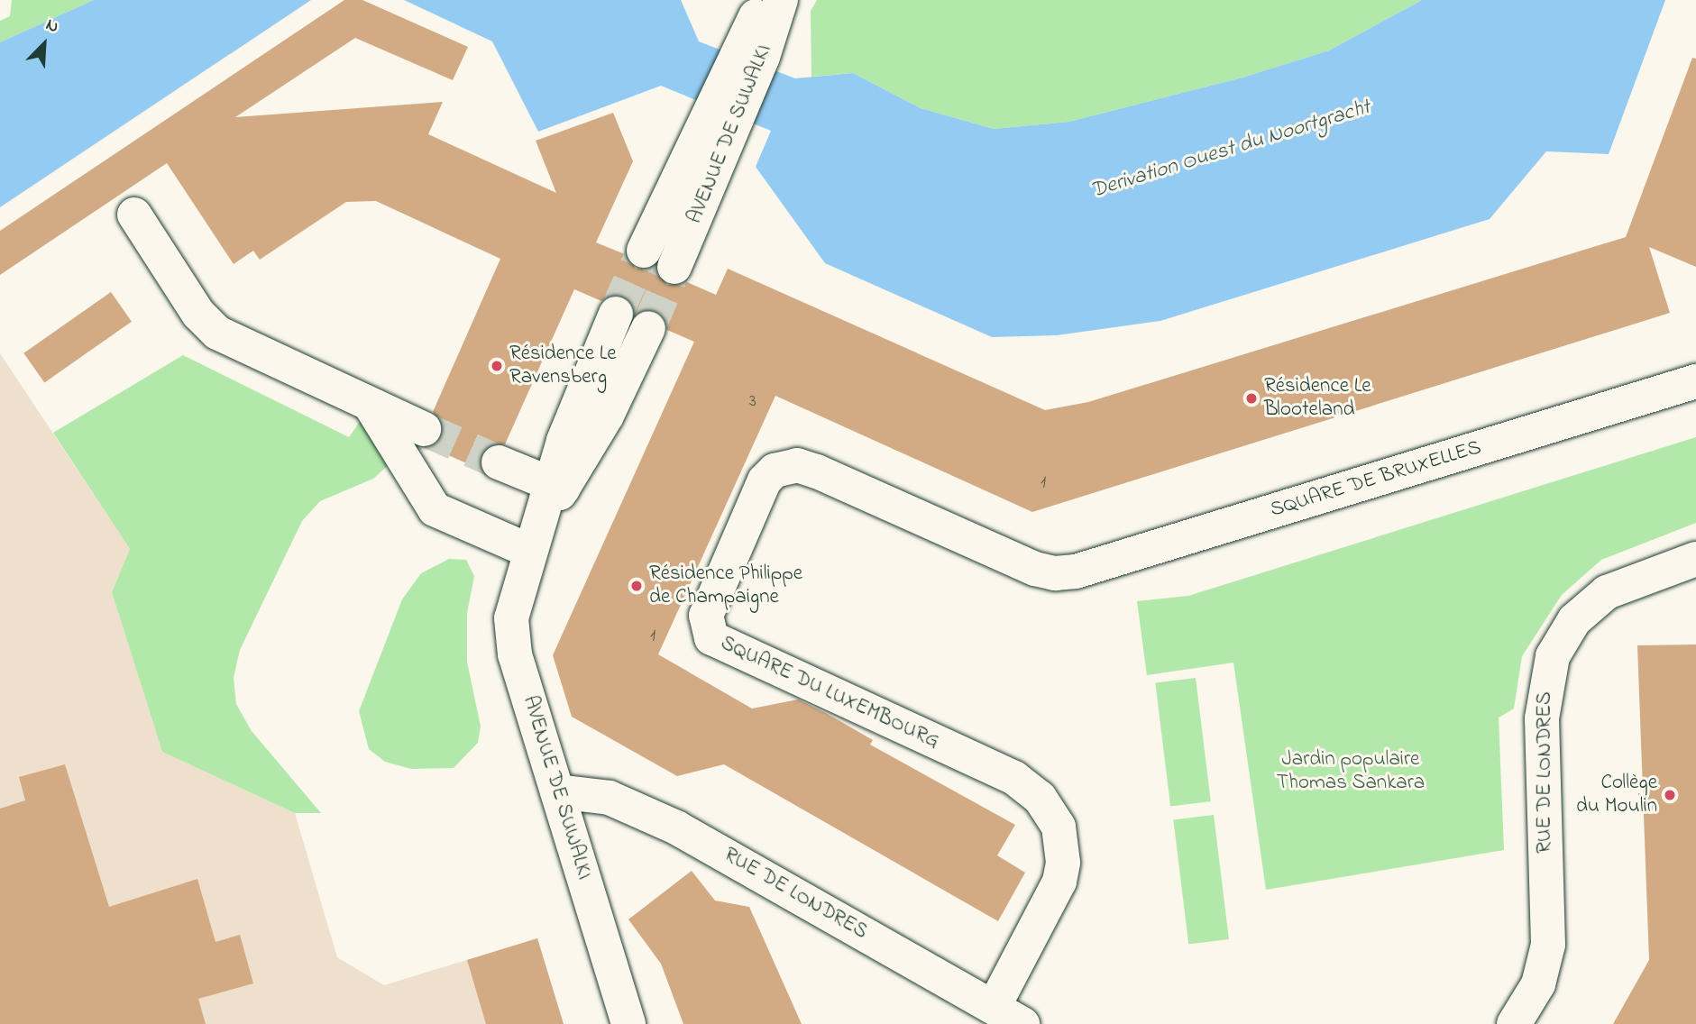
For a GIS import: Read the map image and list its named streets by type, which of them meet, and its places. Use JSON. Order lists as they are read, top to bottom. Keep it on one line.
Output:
{"streets":{"street":["AVENUE DE SUWALKI","SQUARE DE BRUXELLES","SQUARE DU LUXEMBOURG","RUE DE LONDRES"]},"crossings":[["AVENUE DE SUWALKI","RUE DE LONDRES"],["SQUARE DE BRUXELLES","SQUARE DU LUXEMBOURG"],["SQUARE DU LUXEMBOURG","RUE DE LONDRES"]],"water":["Derivation Ouest du Noortgracht"],"parks":["Jardin populaire Thomas Sankara"],"places":["Résidence Le Ravensberg","Résidence Le Blooteland","Résidence Philippe de Champaigne","Collège du Moulin"],"house_numbers":["3","1","1"],"north":"top right"}
